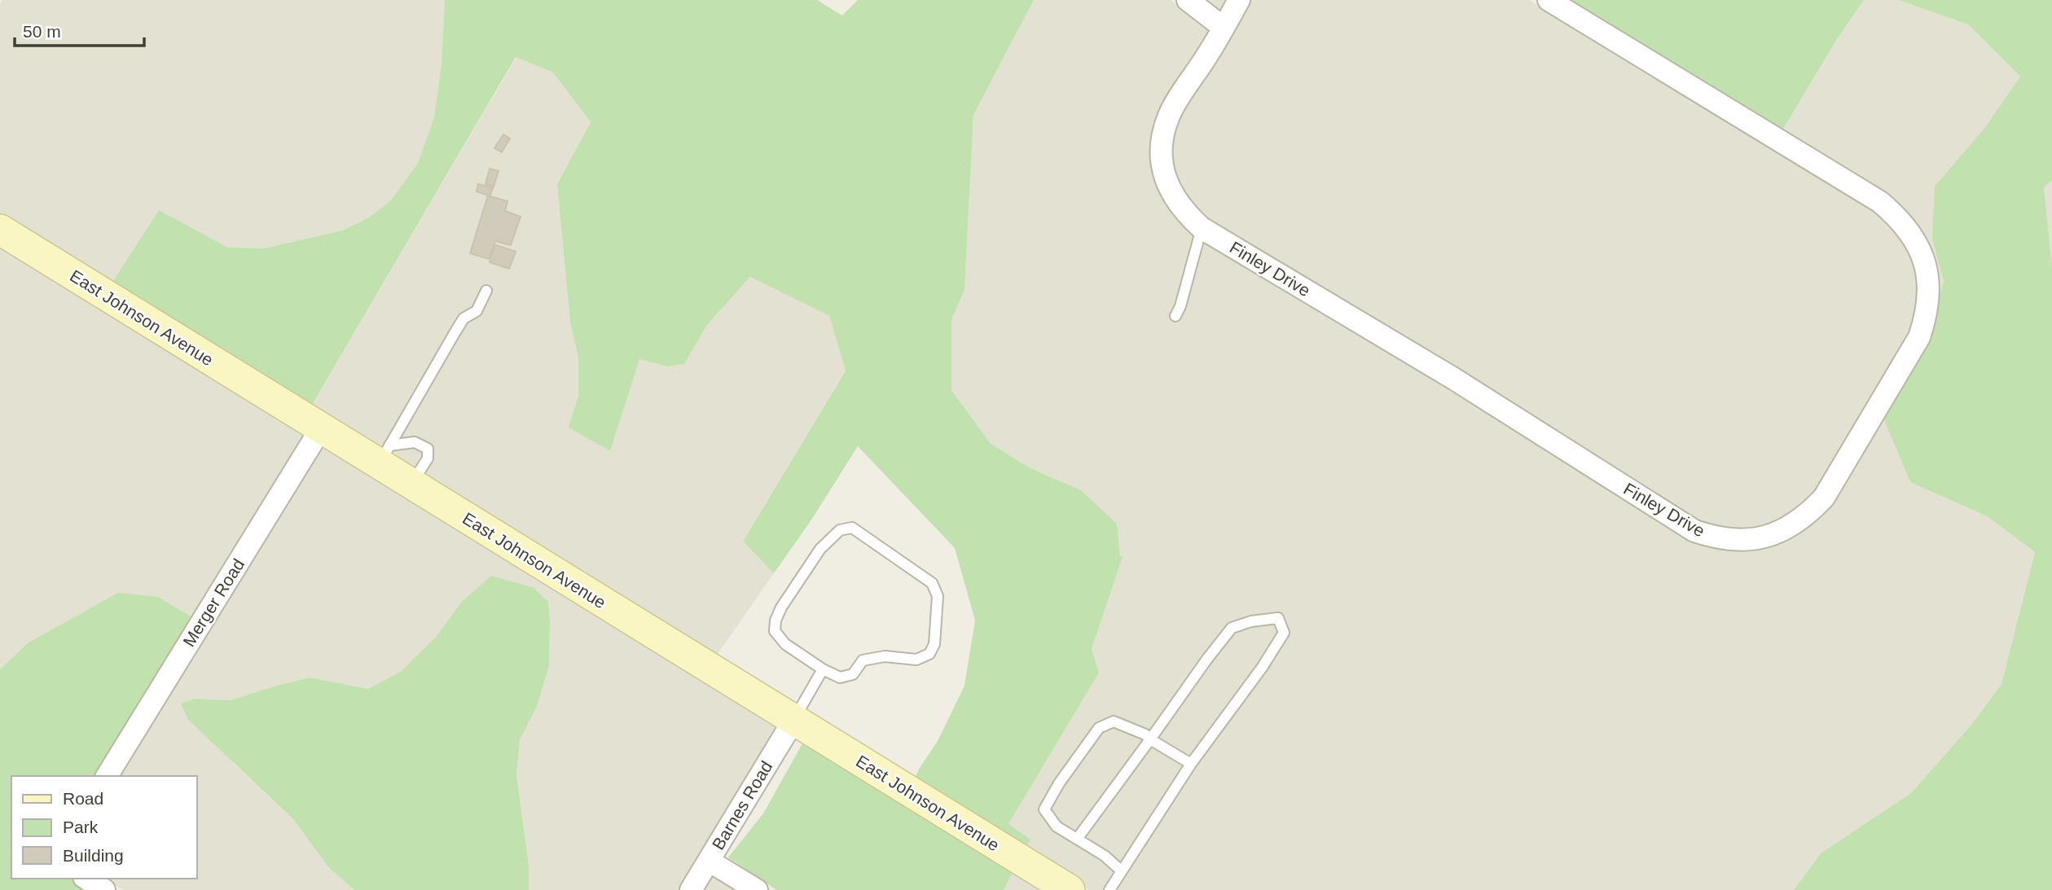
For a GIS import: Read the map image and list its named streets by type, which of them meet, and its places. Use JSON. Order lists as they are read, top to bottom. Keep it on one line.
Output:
{"streets":{"main road":["East Johnson Avenue"],"street":["Finley Drive","Merger Road","Barnes Road"]},"crossings":[["East Johnson Avenue","Merger Road"],["East Johnson Avenue","Barnes Road"]],"legend":["Road","Park","Building"],"scale_bar":"50 m"}
